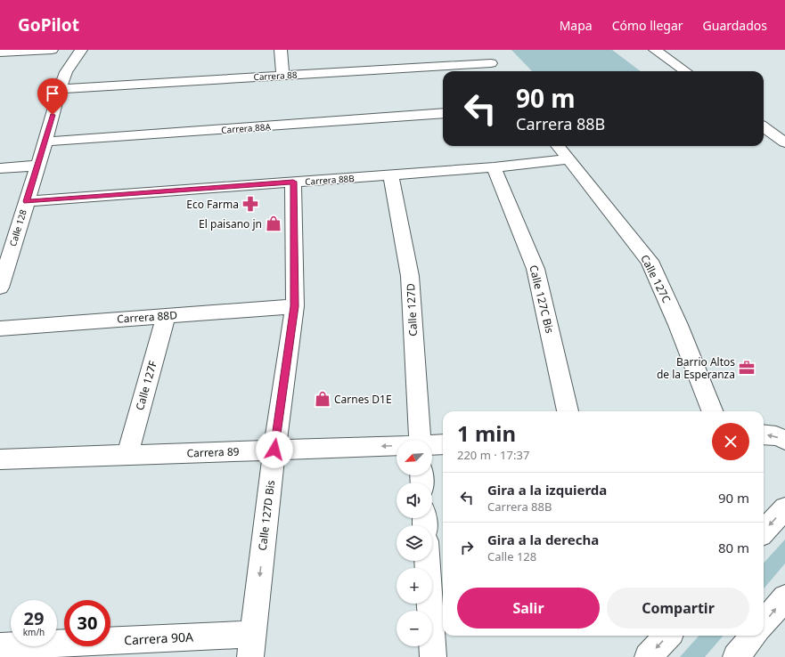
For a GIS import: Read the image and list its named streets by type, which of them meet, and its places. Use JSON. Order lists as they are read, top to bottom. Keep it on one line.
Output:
{"streets":{"street":["Carrera 88","Carrera 88A","Carrera 88B","Calle 128","Calle 127C","Calle 127C Bis","Calle 127D","Carrera 88D","Calle 127F","Carrera 89","Calle 127D Bis","Carrera 90A"]},"crossings":[["Carrera 88","Calle 128"],["Carrera 88A","Calle 128"],["Carrera 88B","Calle 128"],["Carrera 88B","Calle 127C"],["Carrera 88B","Calle 127C Bis"],["Carrera 88B","Calle 127D"],["Carrera 88B","Calle 127D Bis"],["Carrera 88D","Calle 127F"],["Carrera 88D","Calle 127D Bis"],["Calle 127F","Carrera 89"],["Carrera 89","Calle 127D Bis"],["Calle 127D Bis","Carrera 90A"]],"places":{"pharmacy":["Eco Farma"],"shop":["El paisano jn","Carnes D1E"],"office":["Barrio Altos de la Esperanza"]},"north":"bottom left","page":{"header":"GoPilot","nav":["Mapa","Cómo llegar","Guardados"],"turn":["90 m","Carrera 88B"],"heading":["1 min","220 m · 17:37"],"map_buttons":["+","−"],"list":[{"name":"Gira a la izquierda","note":"Carrera 88B","value":"90 m"},{"name":"Gira a la derecha","note":"Calle 128","value":"80 m"}],"buttons":["Salir","Compartir"],"speed":"29 km/h","limit":"30"}}
